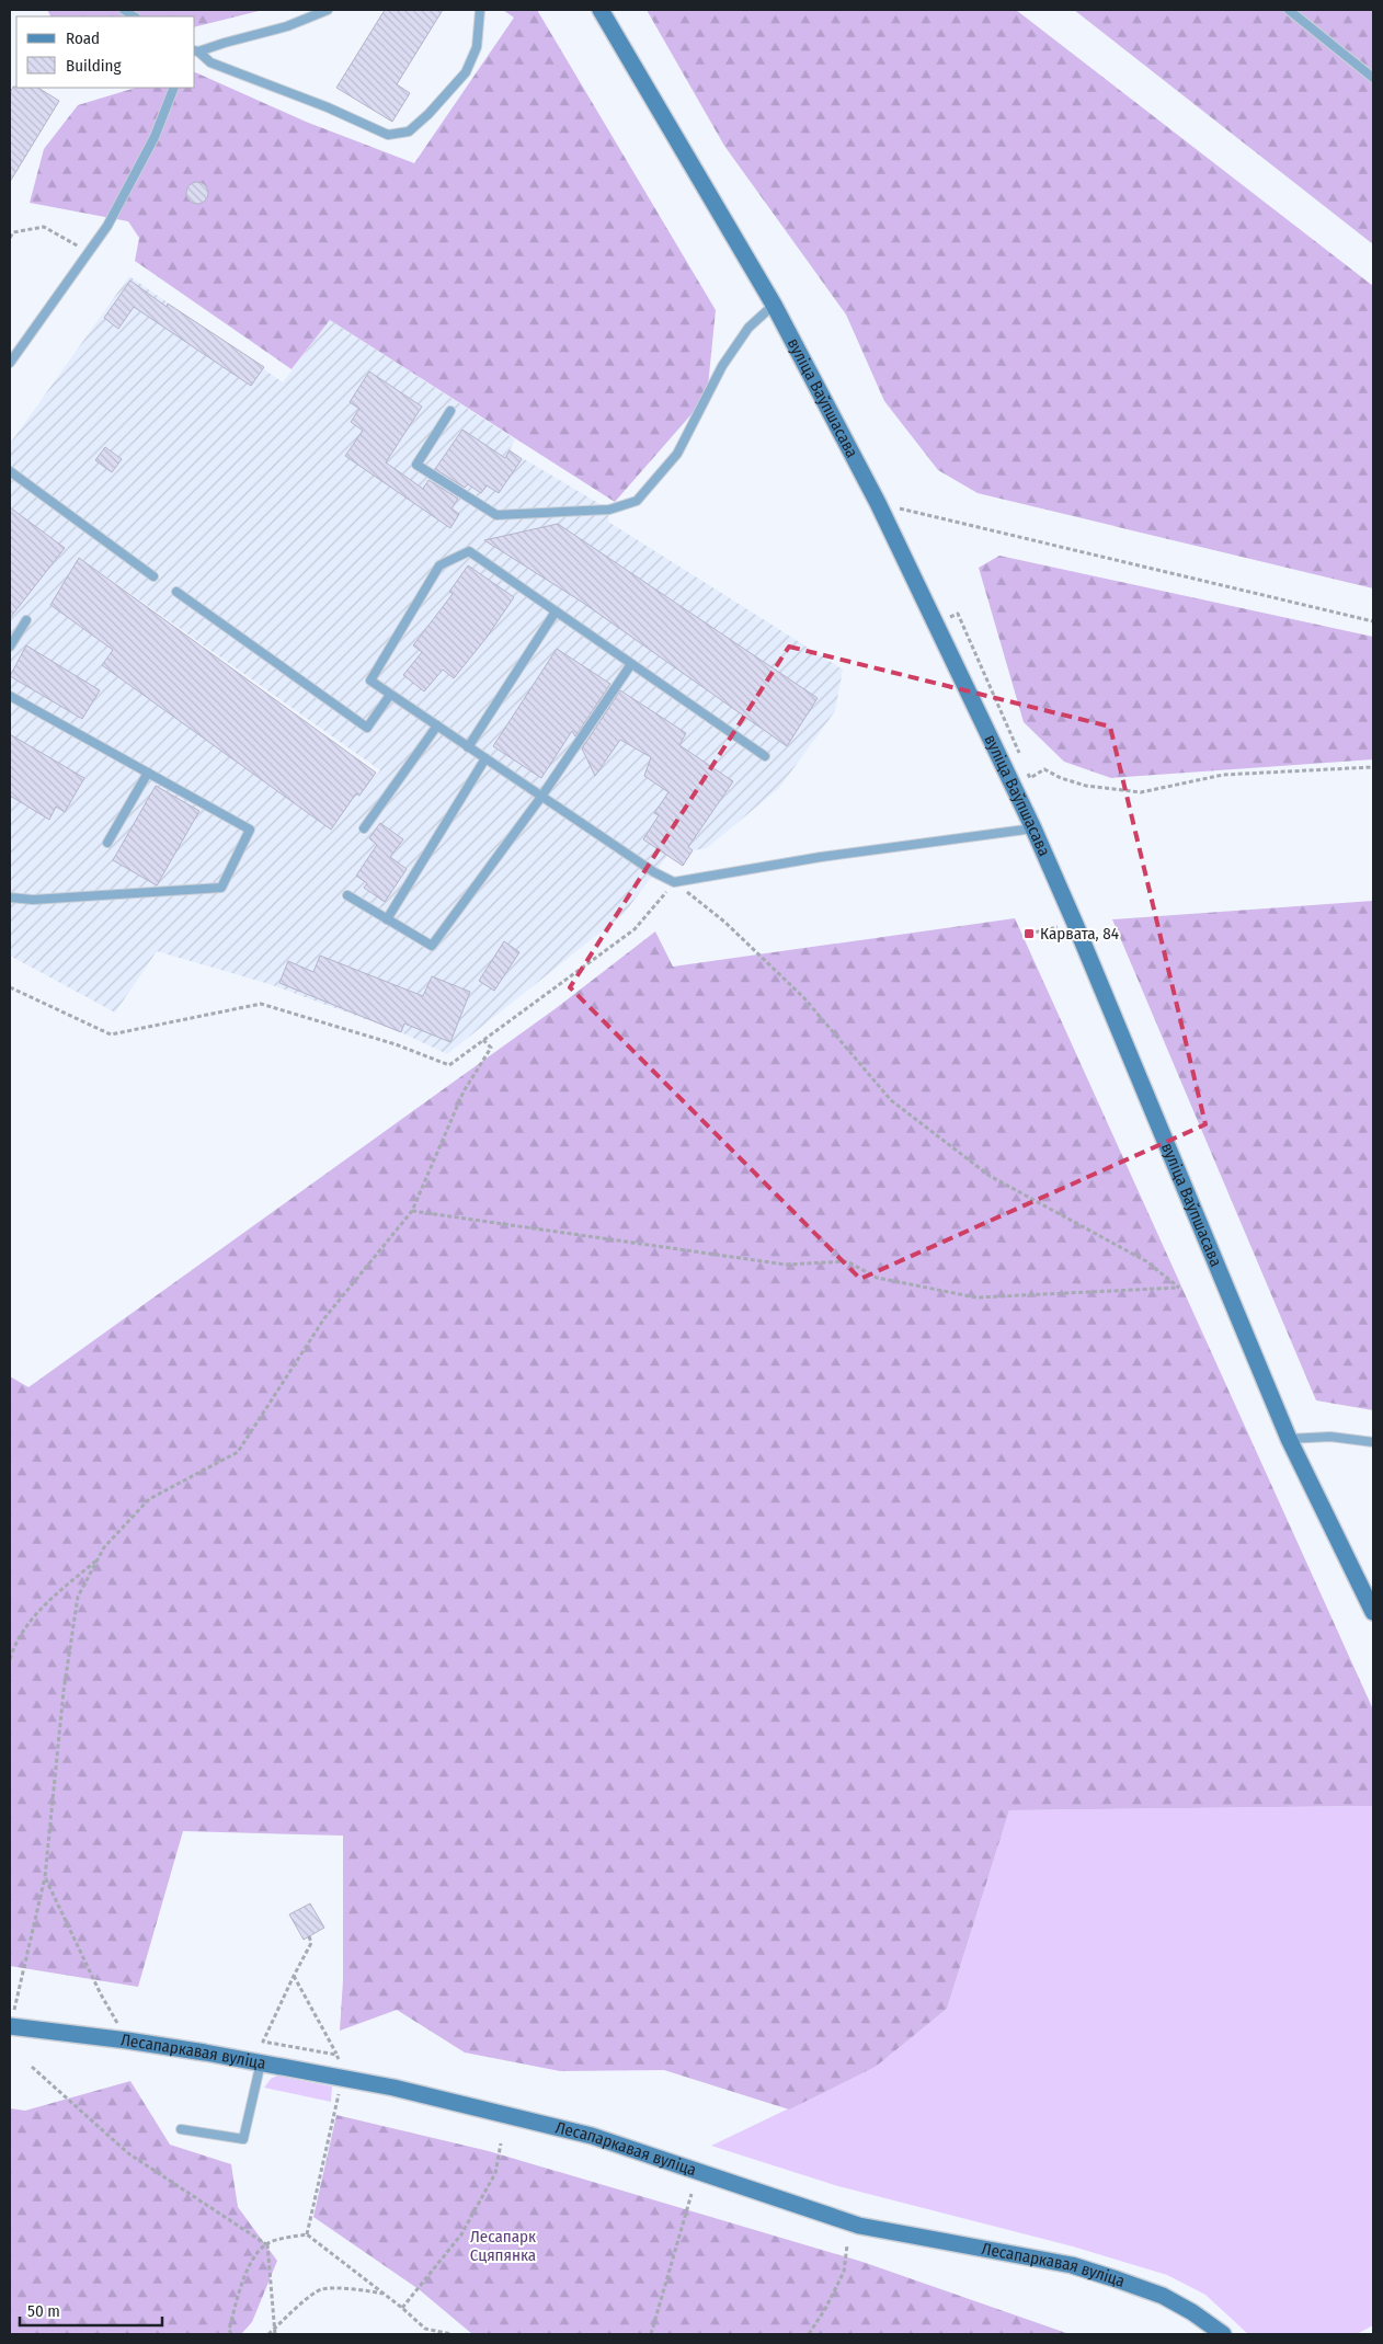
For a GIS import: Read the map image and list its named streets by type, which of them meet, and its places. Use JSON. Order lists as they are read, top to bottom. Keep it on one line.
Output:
{"streets":{"main road":["вуліца Ваўпшасава","Лесапаркавая вуліца"]},"parks":["Лесапарк Сцяпянка"],"places":{"transit":["Карвата, 84"]},"legend":["Road","Building"],"scale_bar":"50 m"}
